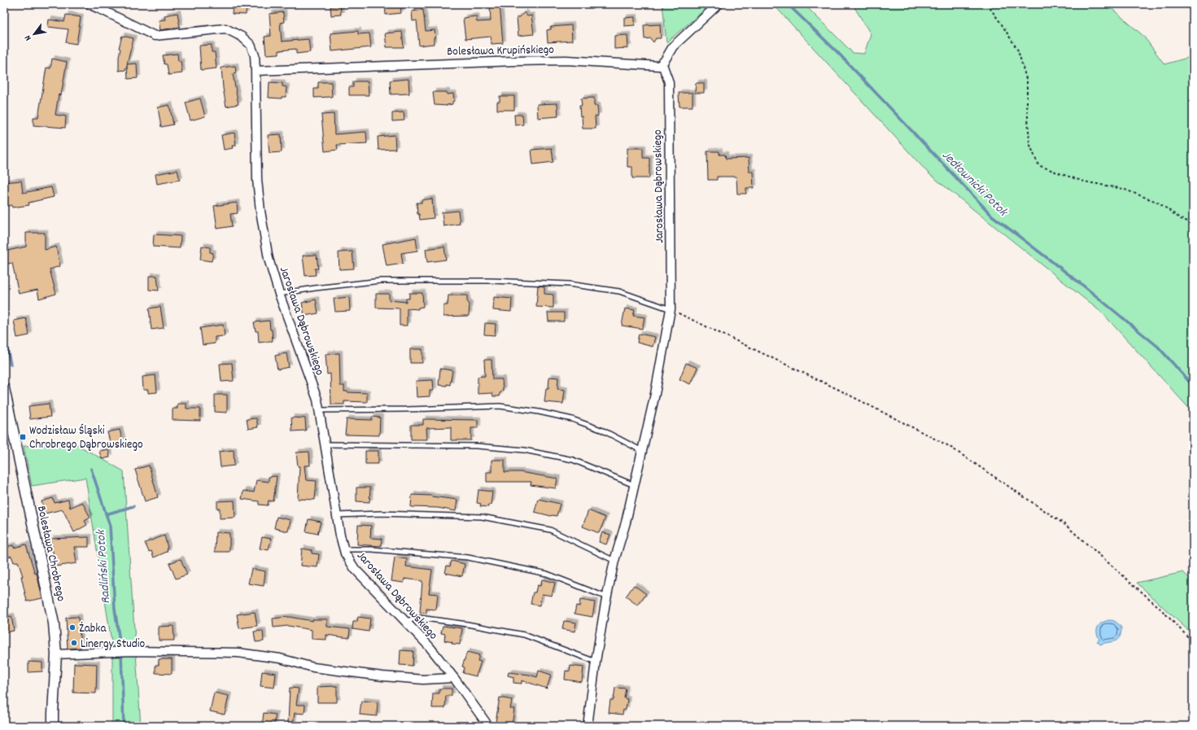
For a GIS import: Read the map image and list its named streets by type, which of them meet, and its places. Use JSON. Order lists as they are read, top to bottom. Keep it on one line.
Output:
{"streets":{"street":["Bolesława Krupińskiego","Jarosława Dąbrowskiego","Bolesława Chrobrego"]},"crossings":[["Bolesława Krupińskiego","Jarosława Dąbrowskiego"]],"water":["Jedłownicki Potok","Radliński Potok"],"places":{"transit":["Wodzisław Śląski Chrobrego Dąbrowskiego"],"other":["Żabka","Linergy Studio"]},"north":"bottom left"}
